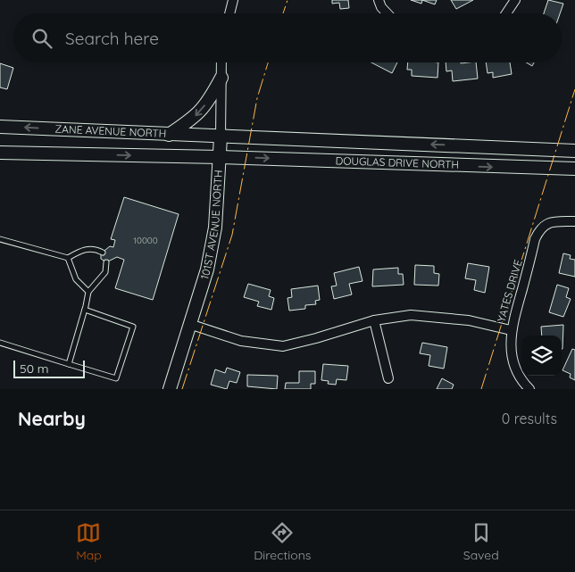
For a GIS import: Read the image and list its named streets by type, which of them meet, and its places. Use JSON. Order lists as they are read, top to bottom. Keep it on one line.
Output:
{"streets":{"main road":["ZANE AVENUE NORTH","DOUGLAS DRIVE NORTH","101ST AVENUE NORTH"],"street":["YATES DRIVE"]},"crossings":[["ZANE AVENUE NORTH","DOUGLAS DRIVE NORTH"],["ZANE AVENUE NORTH","101ST AVENUE NORTH"],["DOUGLAS DRIVE NORTH","101ST AVENUE NORTH"]],"house_numbers":["10000"],"scale_bar":"50 m","page":{"search":"Search here","scale":"50 m","heading":["Nearby","0 results"],"nav":["Map","Directions","Saved"]}}
